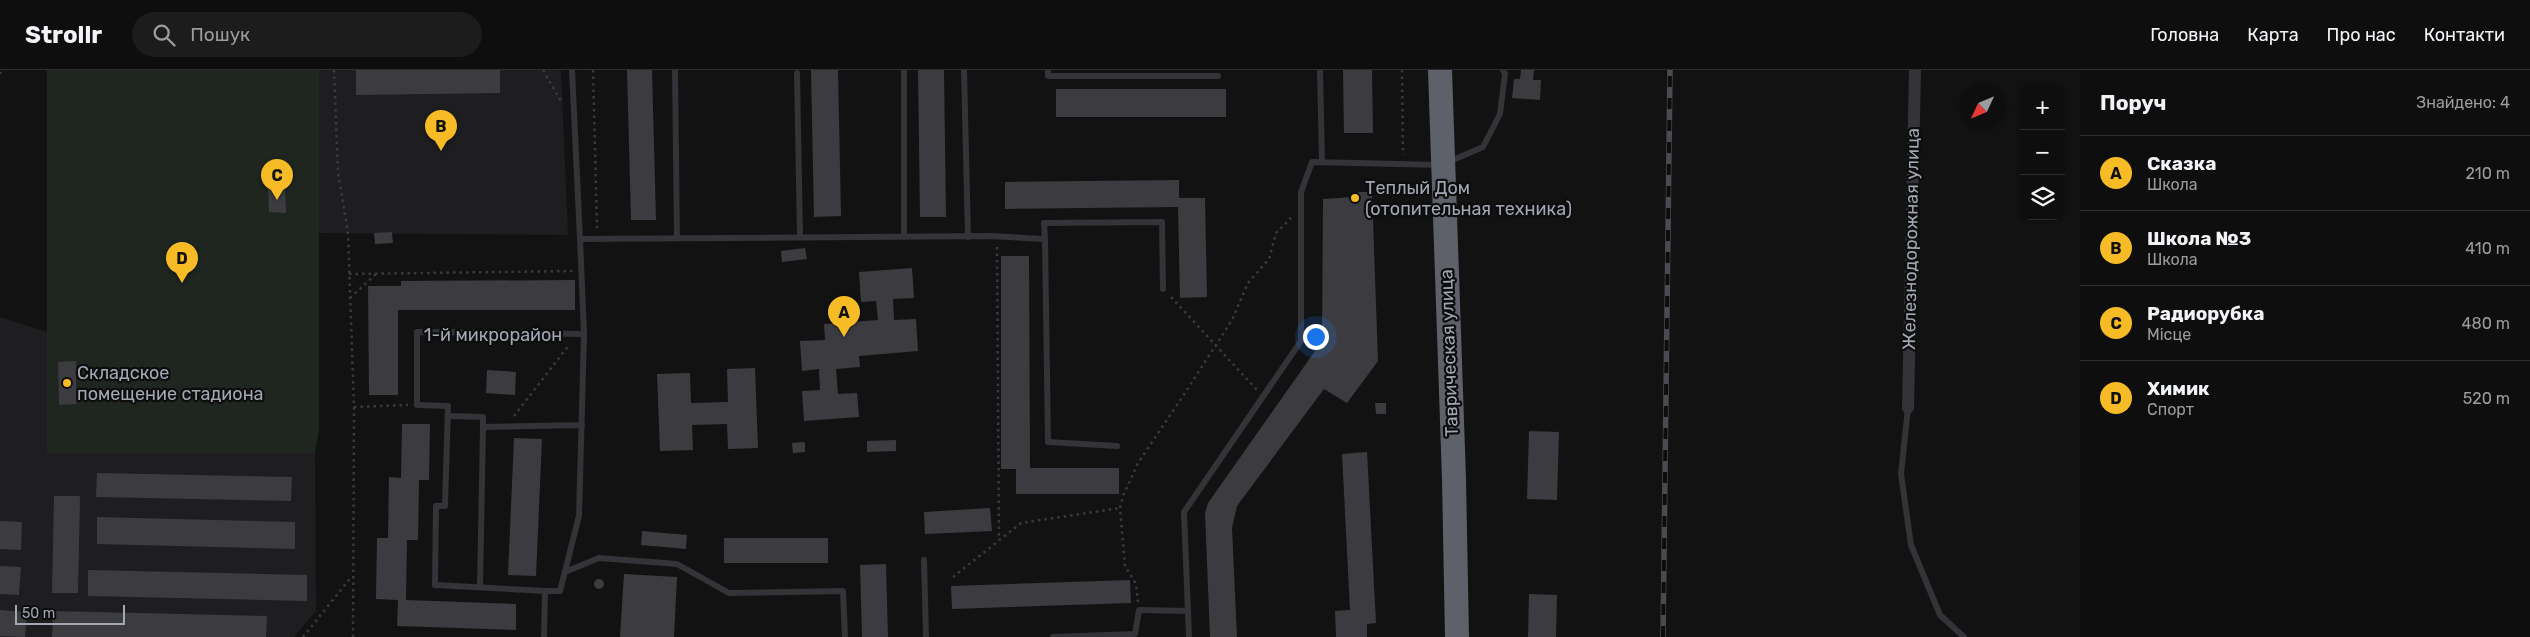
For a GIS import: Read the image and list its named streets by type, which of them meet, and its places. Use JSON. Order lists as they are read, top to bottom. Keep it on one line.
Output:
{"streets":{"highway":["Таврическая улица"],"street":["Железнодорожная улица"],"lane":["1-й микрорайон"]},"places":["Теплый Дом (отопительная техника)","Складское помещение стадиона"],"scale_bar":"50 m","north":"bottom left","page":{"header":"Strollr","search":"Пошук","nav":["Головна","Карта","Про нас","Контакти"],"heading":["Поруч","Знайдено: 4"],"map_buttons":["+","−"],"pins":["B","C","D","A"],"list":[{"mark":"A","name":"Сказка","note":"Школа","value":"210 m"},{"mark":"B","name":"Школа №3","note":"Школа","value":"410 m"},{"mark":"C","name":"Радиорубка","note":"Місце","value":"480 m"},{"mark":"D","name":"Химик","note":"Спорт","value":"520 m"}],"scale":"50 m"}}
